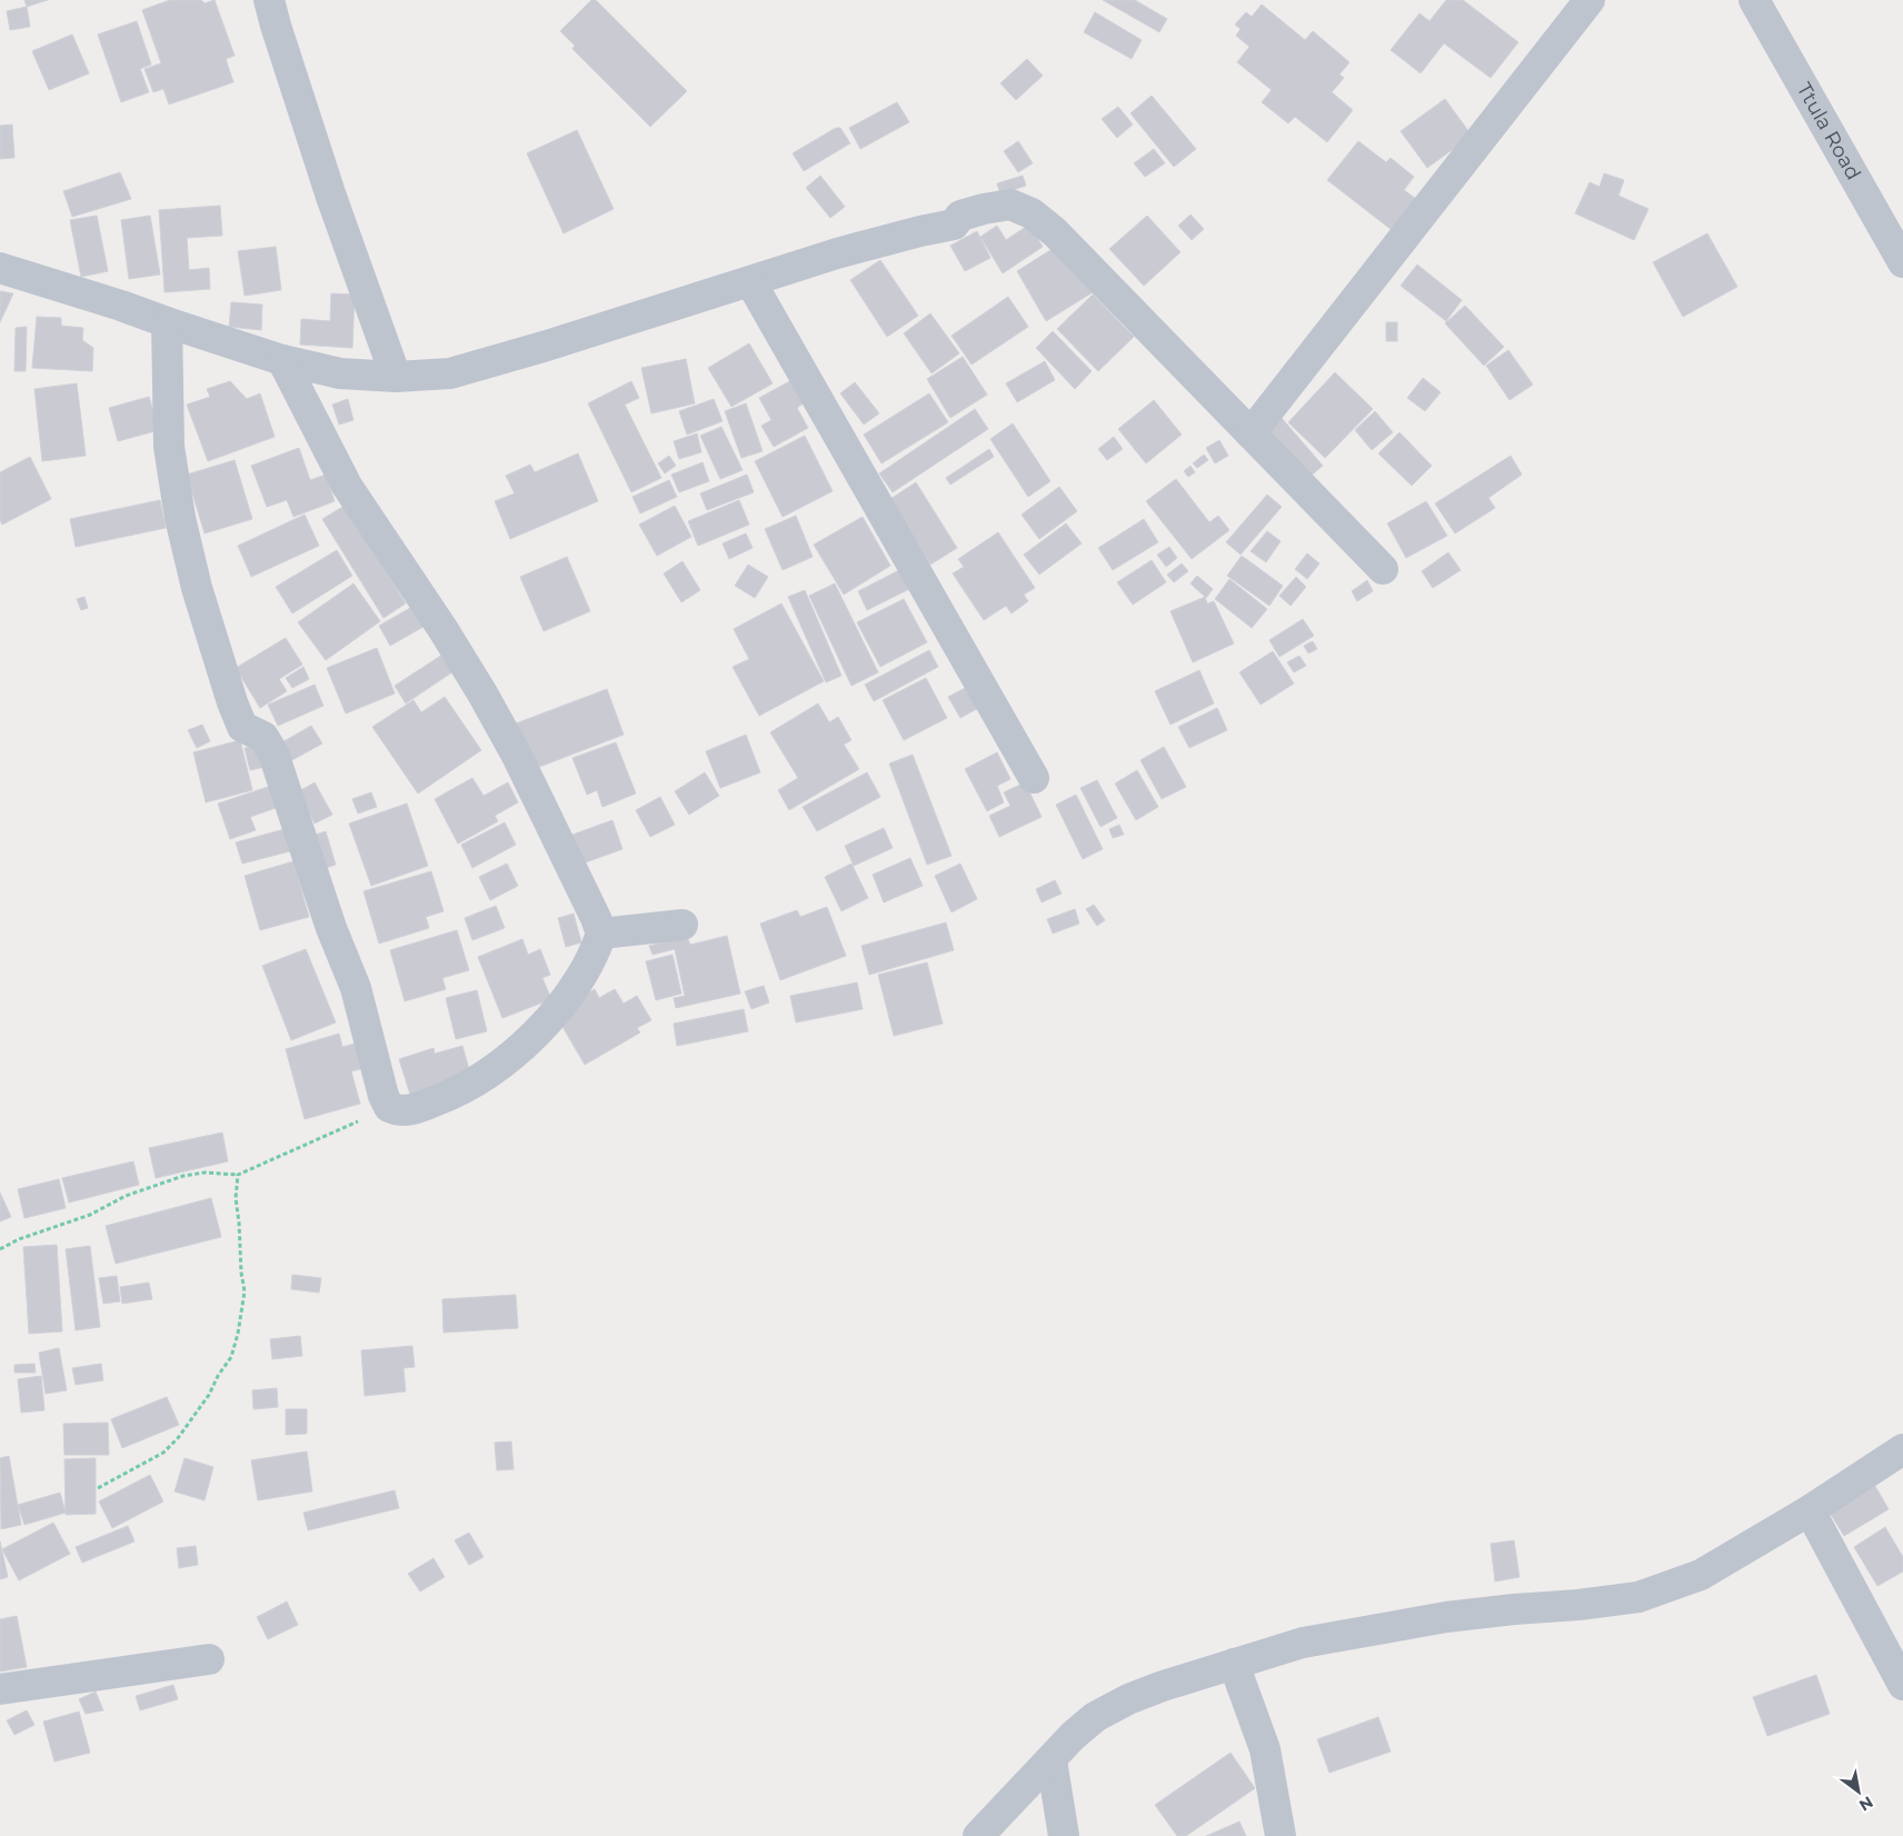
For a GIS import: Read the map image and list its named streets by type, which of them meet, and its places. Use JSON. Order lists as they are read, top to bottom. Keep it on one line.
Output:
{"streets":{"street":["Ttula Road"]},"north":"bottom right"}
